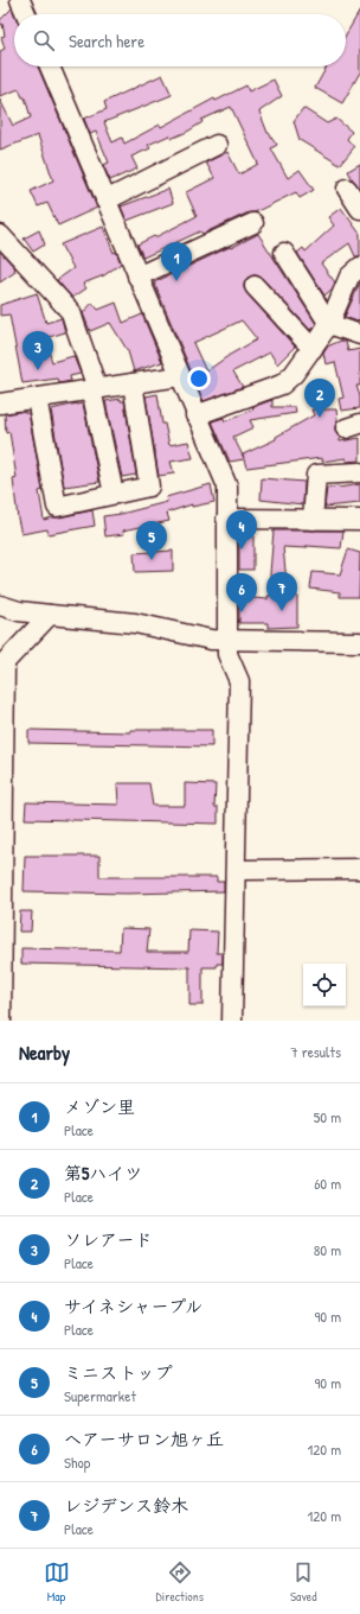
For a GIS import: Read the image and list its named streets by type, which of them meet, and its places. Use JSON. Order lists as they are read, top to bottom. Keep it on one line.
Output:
{"page":{"search":"Search here","pins":["1","3","2","4","5","7","6"],"heading":["Nearby","7 results"],"list":[{"mark":"1","name":"メゾン里","note":"Place","value":"50 m"},{"mark":"2","name":"第5ハイツ","note":"Place","value":"60 m"},{"mark":"3","name":"ソレアード","note":"Place","value":"80 m"},{"mark":"4","name":"サイネシャープル","note":"Place","value":"90 m"},{"mark":"5","name":"ミニストップ","note":"Supermarket","value":"90 m"},{"mark":"6","name":"ヘアーサロン旭ヶ丘","note":"Shop","value":"120 m"},{"mark":"7","name":"レジデンス鈴木","note":"Place","value":"120 m"}],"nav":["Map","Directions","Saved"]}}
